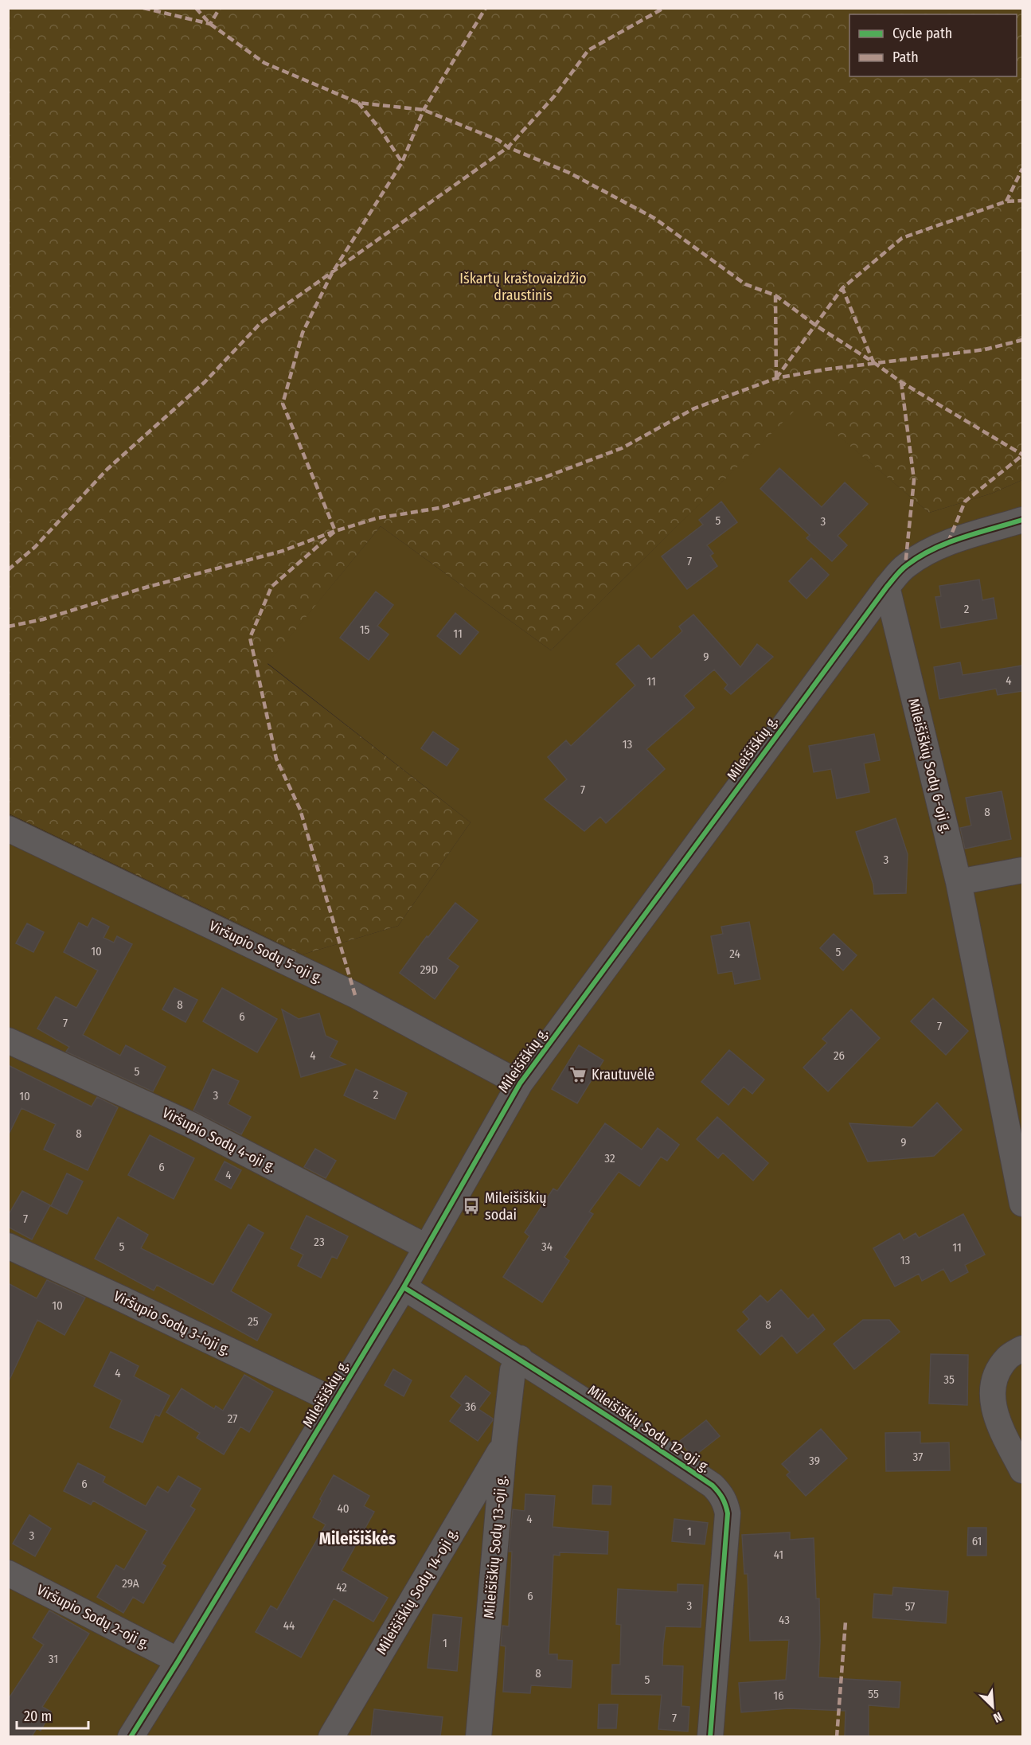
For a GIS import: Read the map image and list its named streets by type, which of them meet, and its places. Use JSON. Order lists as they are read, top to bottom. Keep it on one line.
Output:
{"streets":{"street":["Mileišiškių g.","Mileišiškių Sodų 6-oji g.","Viršupio Sodų 5-oji g.","Viršupio Sodų 4-oji g.","Viršupio Sodų 3-ioji g.","Mileišiškių Sodų 12-oji g.","Mileišiškių Sodų 13-oji g.","Mileišiškių Sodų 14-oji g.","Viršupio Sodų 2-oji g."]},"crossings":[["Mileišiškių g.","Mileišiškių Sodų 6-oji g."],["Mileišiškių g.","Viršupio Sodų 5-oji g."],["Mileišiškių g.","Viršupio Sodų 4-oji g."],["Mileišiškių g.","Viršupio Sodų 3-ioji g."],["Mileišiškių g.","Mileišiškių Sodų 12-oji g."],["Mileišiškių g.","Viršupio Sodų 2-oji g."],["Mileišiškių Sodų 12-oji g.","Mileišiškių Sodų 13-oji g."],["Mileišiškių Sodų 13-oji g.","Mileišiškių Sodų 14-oji g."]],"districts":["Mileišiškės"],"parks":["Iškartų kraštovaizdžio draustinis"],"places":{"supermarket":["Krautuvėlė"],"bus stop":["Mileišiškių sodai"]},"house_numbers":["5","3","7","2","15","11","9","4","11","13","7","8","3","10","5","24","29D","8","6","7","7","4","26","5","2","3","10","8","9","32","6","4","7","23","5","34","11","13","10","25","8","4","35","36","27","37","39","6","40","4","1","3","61","41","29A","42","6","3","57","43","44","1","31","8","5","55","16","7"],"legend":["Cycle path","Path"],"scale_bar":"20 m","north":"bottom right"}
